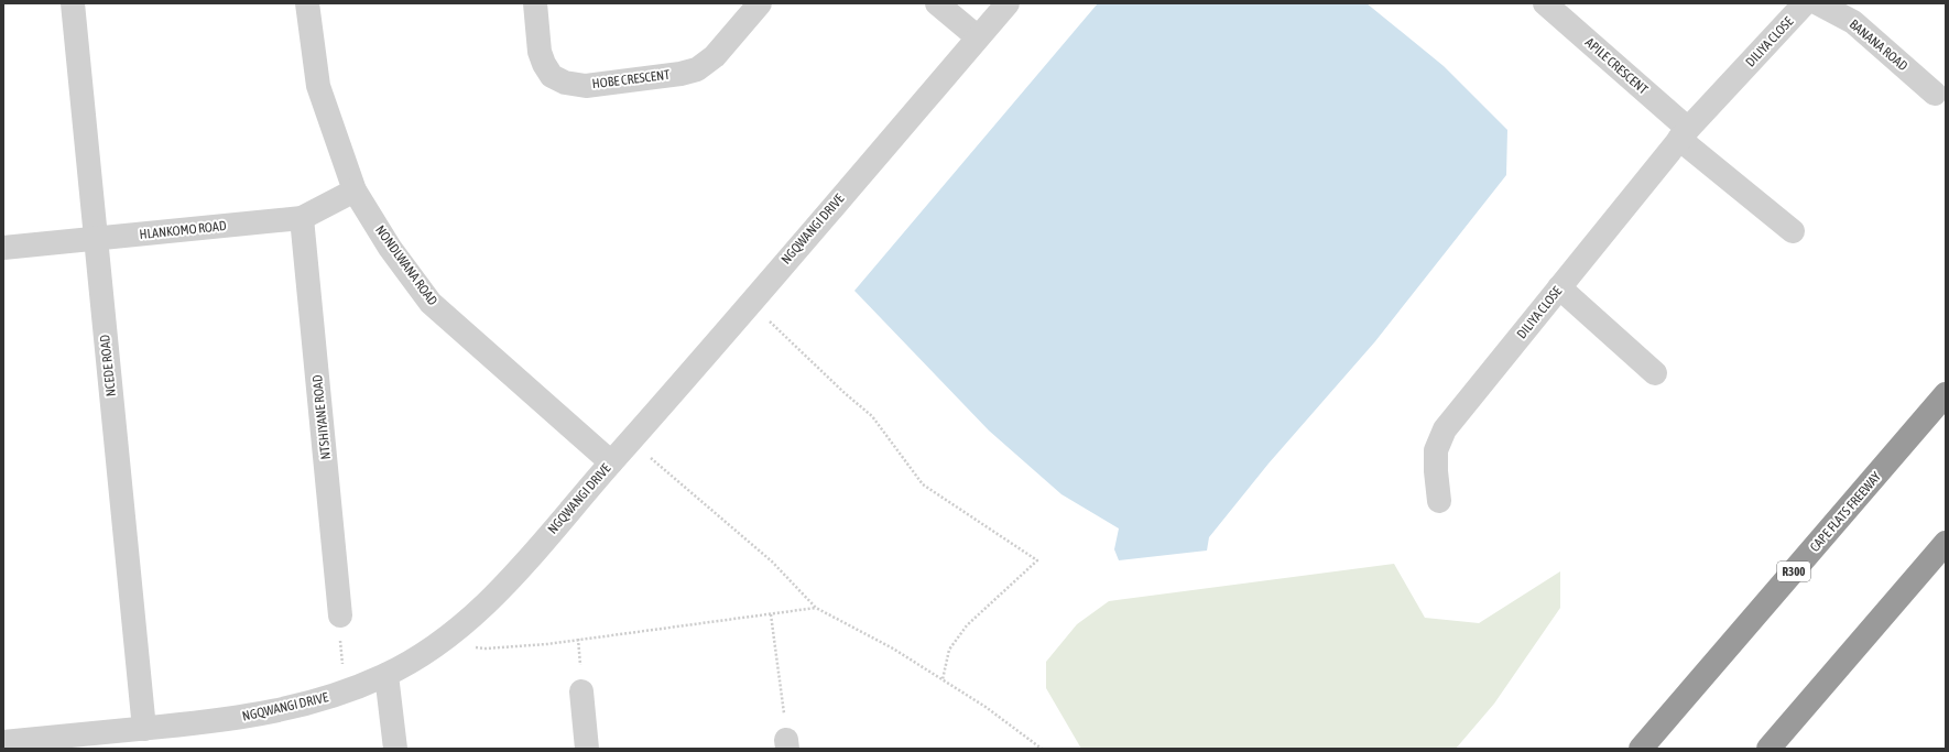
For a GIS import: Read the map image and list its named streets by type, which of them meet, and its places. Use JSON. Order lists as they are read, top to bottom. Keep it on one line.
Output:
{"streets":{"highway":["CAPE FLATS FREEWAY","R300"],"street":["DILIYA CLOSE","BANANA ROAD","APILE CRESCENT","HOBE CRESCENT","NGQWANGI DRIVE","HLANKOMO ROAD","NONDLWANA ROAD","NCEDE ROAD","NTSHIYANE ROAD"]},"crossings":[["DILIYA CLOSE","APILE CRESCENT"],["NGQWANGI DRIVE","NONDLWANA ROAD"],["NGQWANGI DRIVE","NCEDE ROAD"],["HLANKOMO ROAD","NONDLWANA ROAD"],["HLANKOMO ROAD","NCEDE ROAD"],["HLANKOMO ROAD","NTSHIYANE ROAD"]]}
